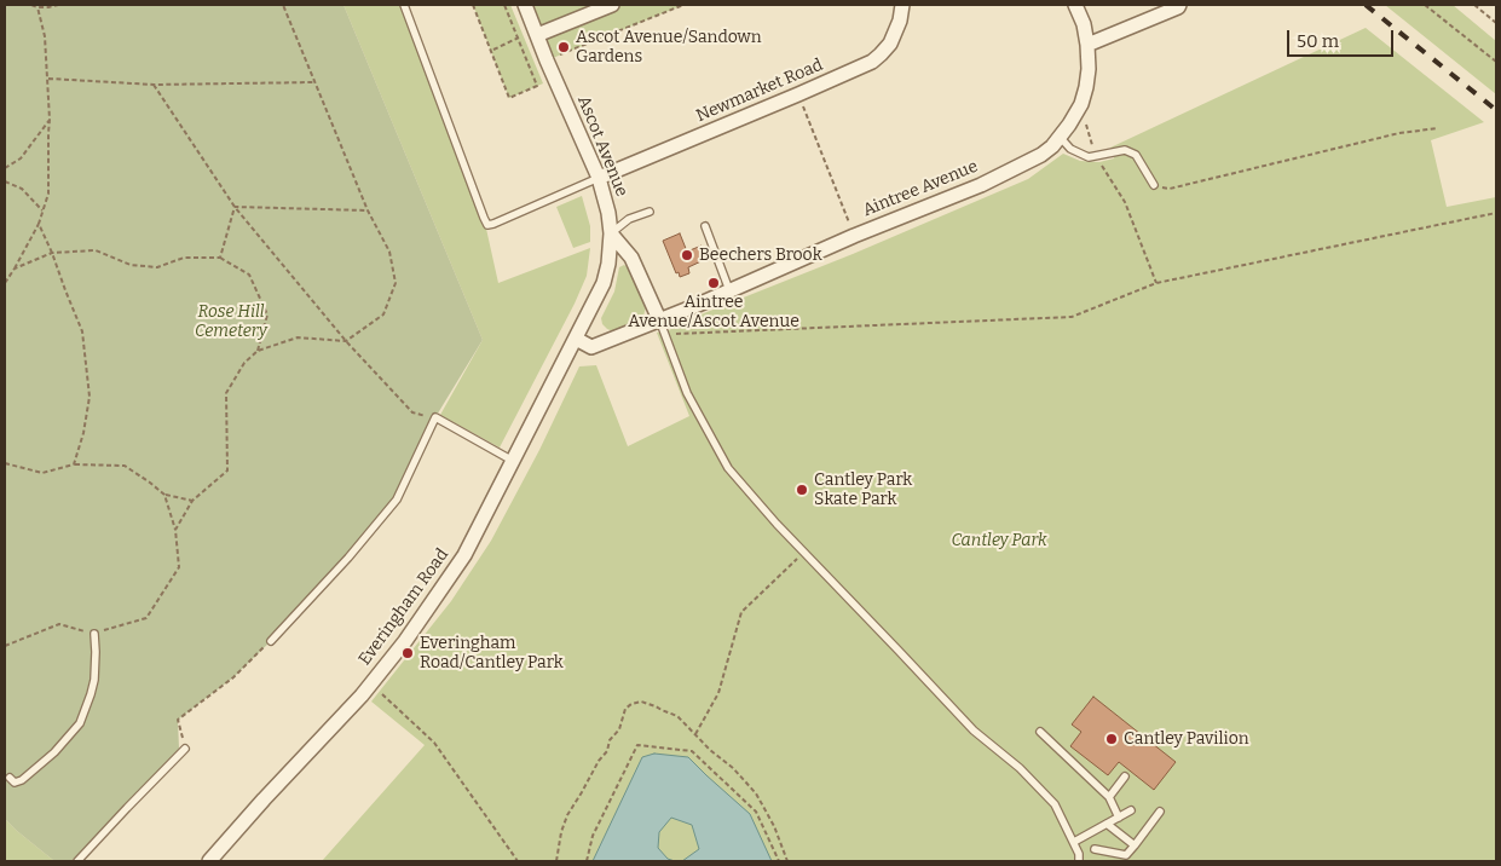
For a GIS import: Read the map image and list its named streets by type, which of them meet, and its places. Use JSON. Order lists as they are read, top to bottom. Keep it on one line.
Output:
{"streets":{"street":["Newmarket Road","Ascot Avenue","Aintree Avenue","Everingham Road"]},"crossings":[["Newmarket Road","Ascot Avenue"],["Ascot Avenue","Aintree Avenue"],["Ascot Avenue","Everingham Road"],["Aintree Avenue","Everingham Road"]],"parks":["Rose Hill Cemetery","Cantley Park"],"places":["Ascot Avenue/Sandown Gardens","Beechers Brook","Aintree Avenue/Ascot Avenue","Cantley Park Skate Park","Everingham Road/Cantley Park","Cantley Pavilion"],"scale_bar":"50 m"}
